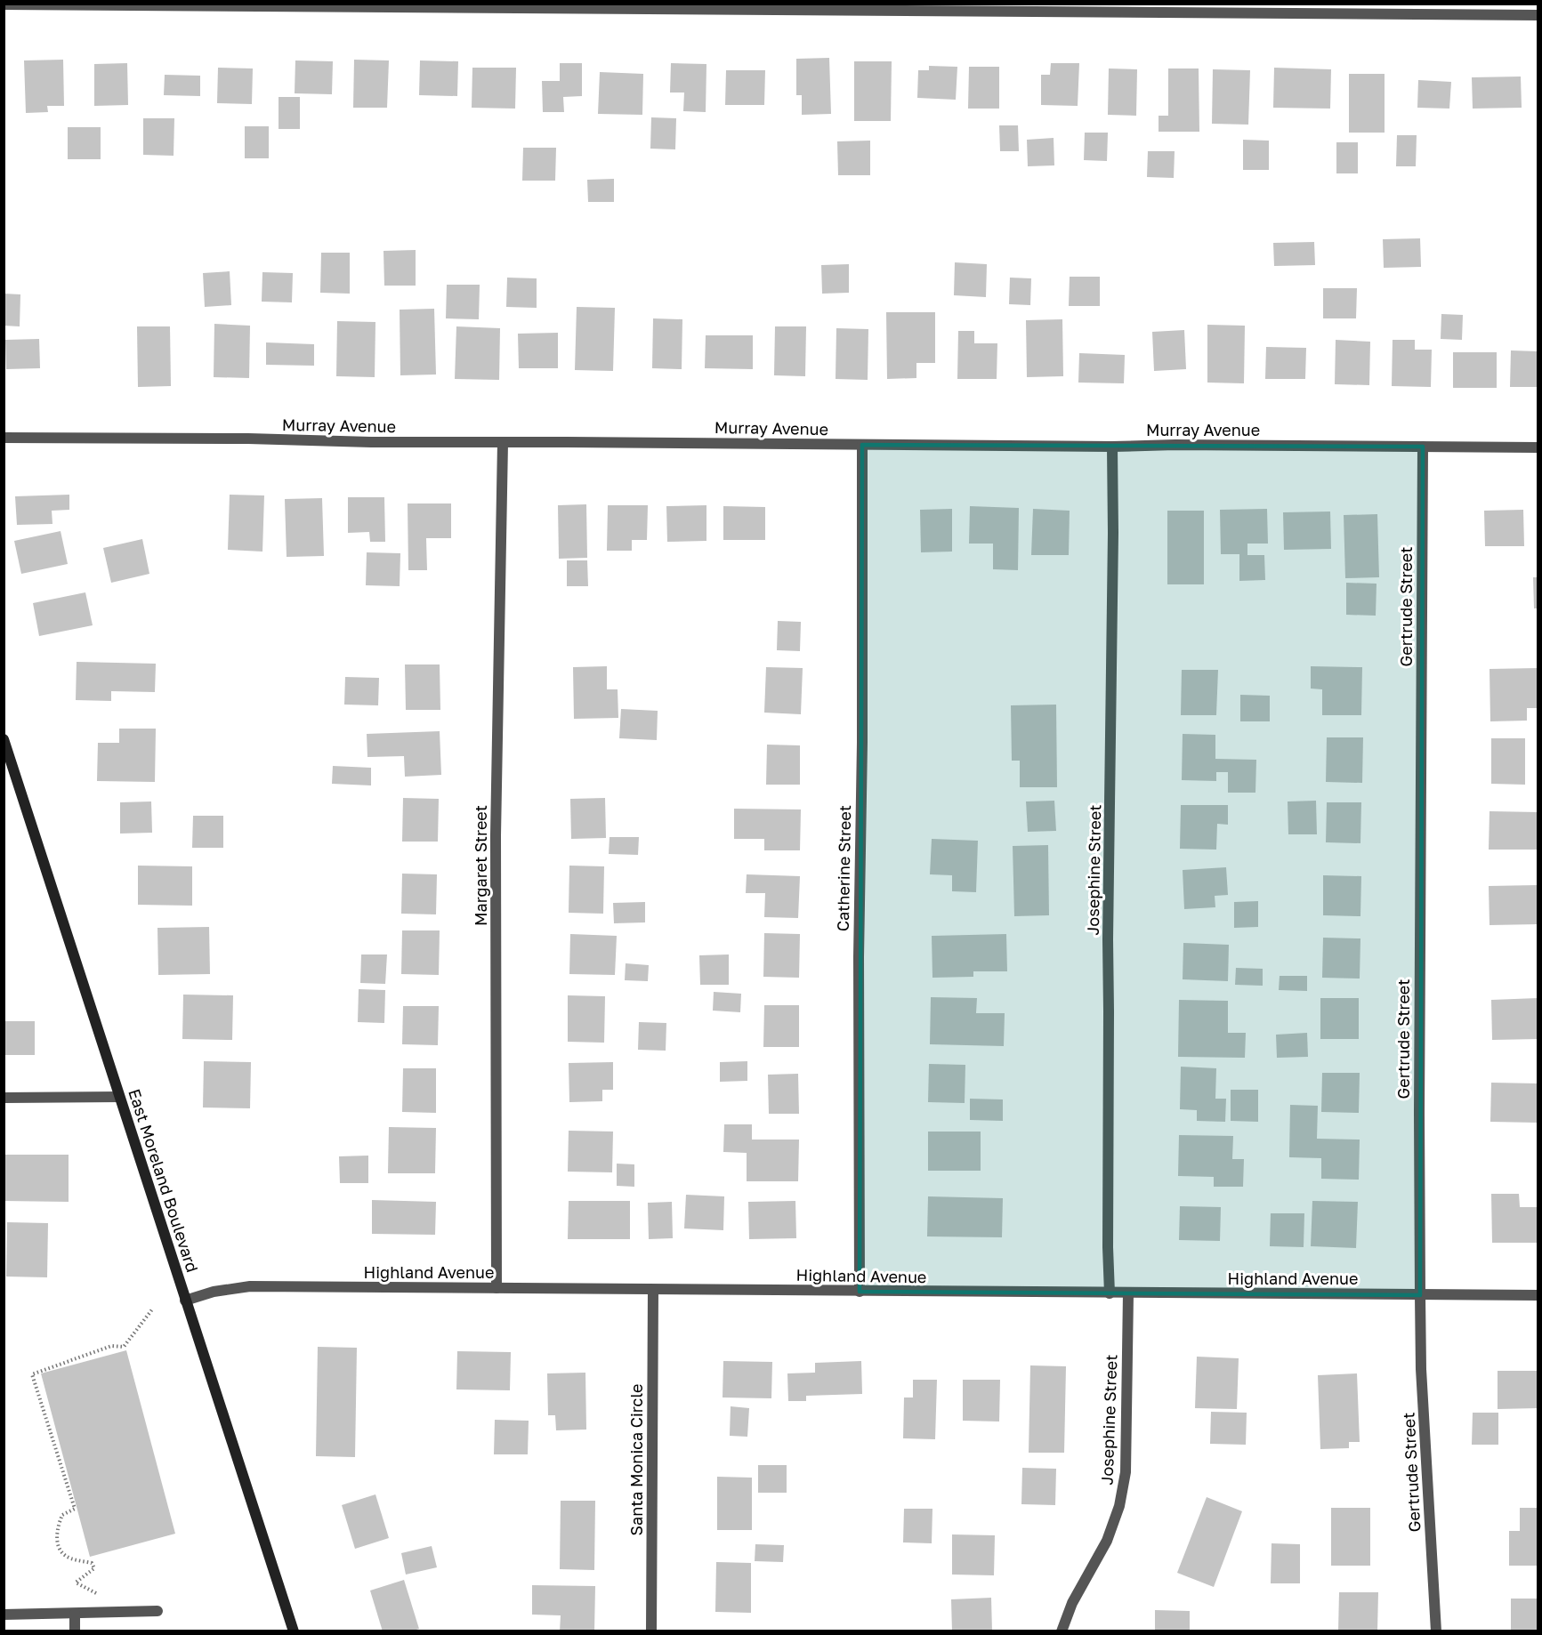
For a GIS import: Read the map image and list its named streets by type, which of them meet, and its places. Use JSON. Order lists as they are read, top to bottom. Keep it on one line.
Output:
{"streets":{"main road":["East Moreland Boulevard"],"street":["Murray Avenue","Gertrude Street","Margaret Street","Catherine Street","Josephine Street","Highland Avenue","Santa Monica Circle"]},"crossings":[["Murray Avenue","Gertrude Street"],["Murray Avenue","Margaret Street"],["Murray Avenue","Catherine Street"],["Murray Avenue","Josephine Street"],["Gertrude Street","Highland Avenue"],["Margaret Street","Highland Avenue"],["Catherine Street","Highland Avenue"],["Josephine Street","Highland Avenue"],["East Moreland Boulevard","Highland Avenue"],["Highland Avenue","Santa Monica Circle"]]}
